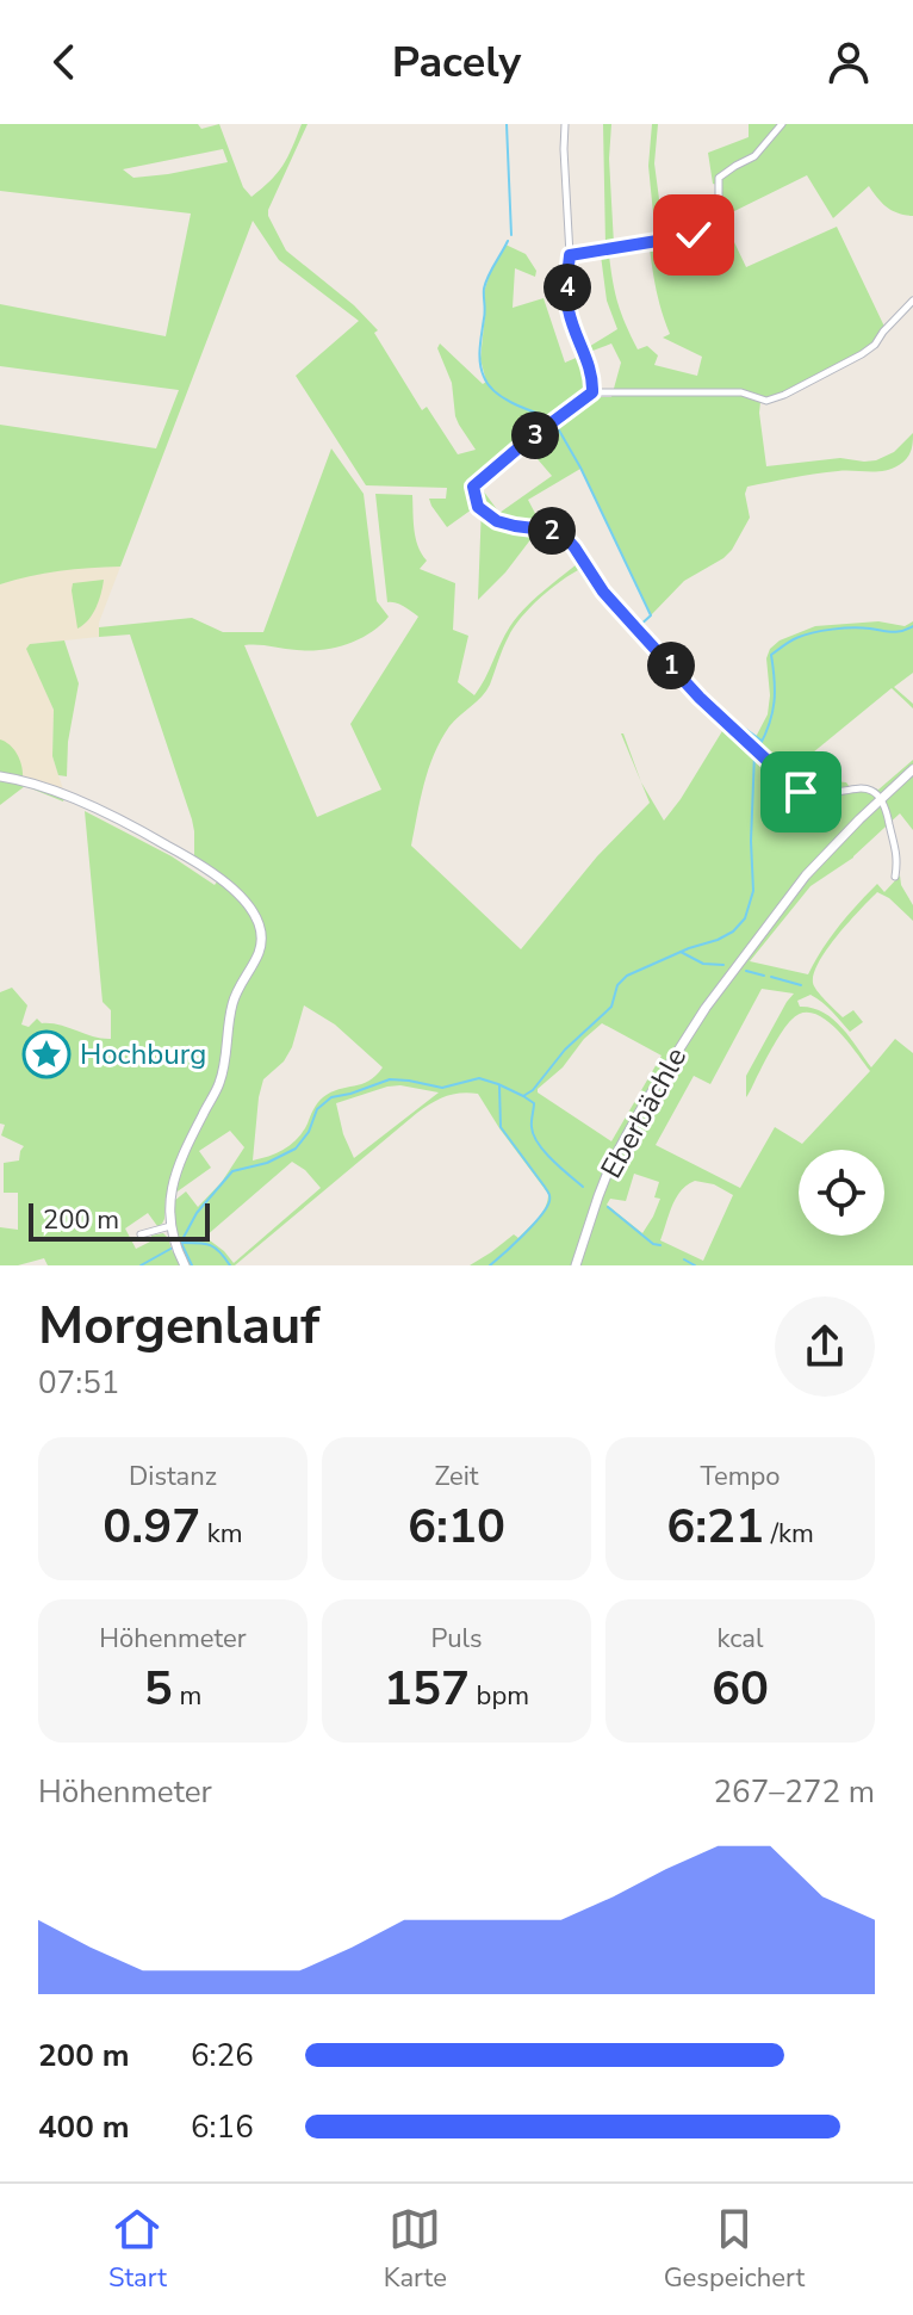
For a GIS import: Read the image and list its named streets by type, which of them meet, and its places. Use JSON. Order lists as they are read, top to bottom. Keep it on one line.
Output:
{"streets":{"street":["Eberbächle"]},"places":{"place":["Hochburg"]},"scale_bar":"200 m","page":{"header":"Pacely","pins":["4","3","2","1"],"scale":"200 m","heading":["Morgenlauf","07:51"],"stats":[["Distanz","0.97 km"],["Zeit","6:10"],["Tempo","6:21 /km"],["Höhenmeter","5 m"],["Puls","157 bpm"],["kcal","60"]],"chart":["Höhenmeter","267–272 m"],"list":[{"name":"200 m","note":"6:26"},{"name":"400 m","note":"6:16"}],"tabs":["Start","Karte","Gespeichert"]}}
